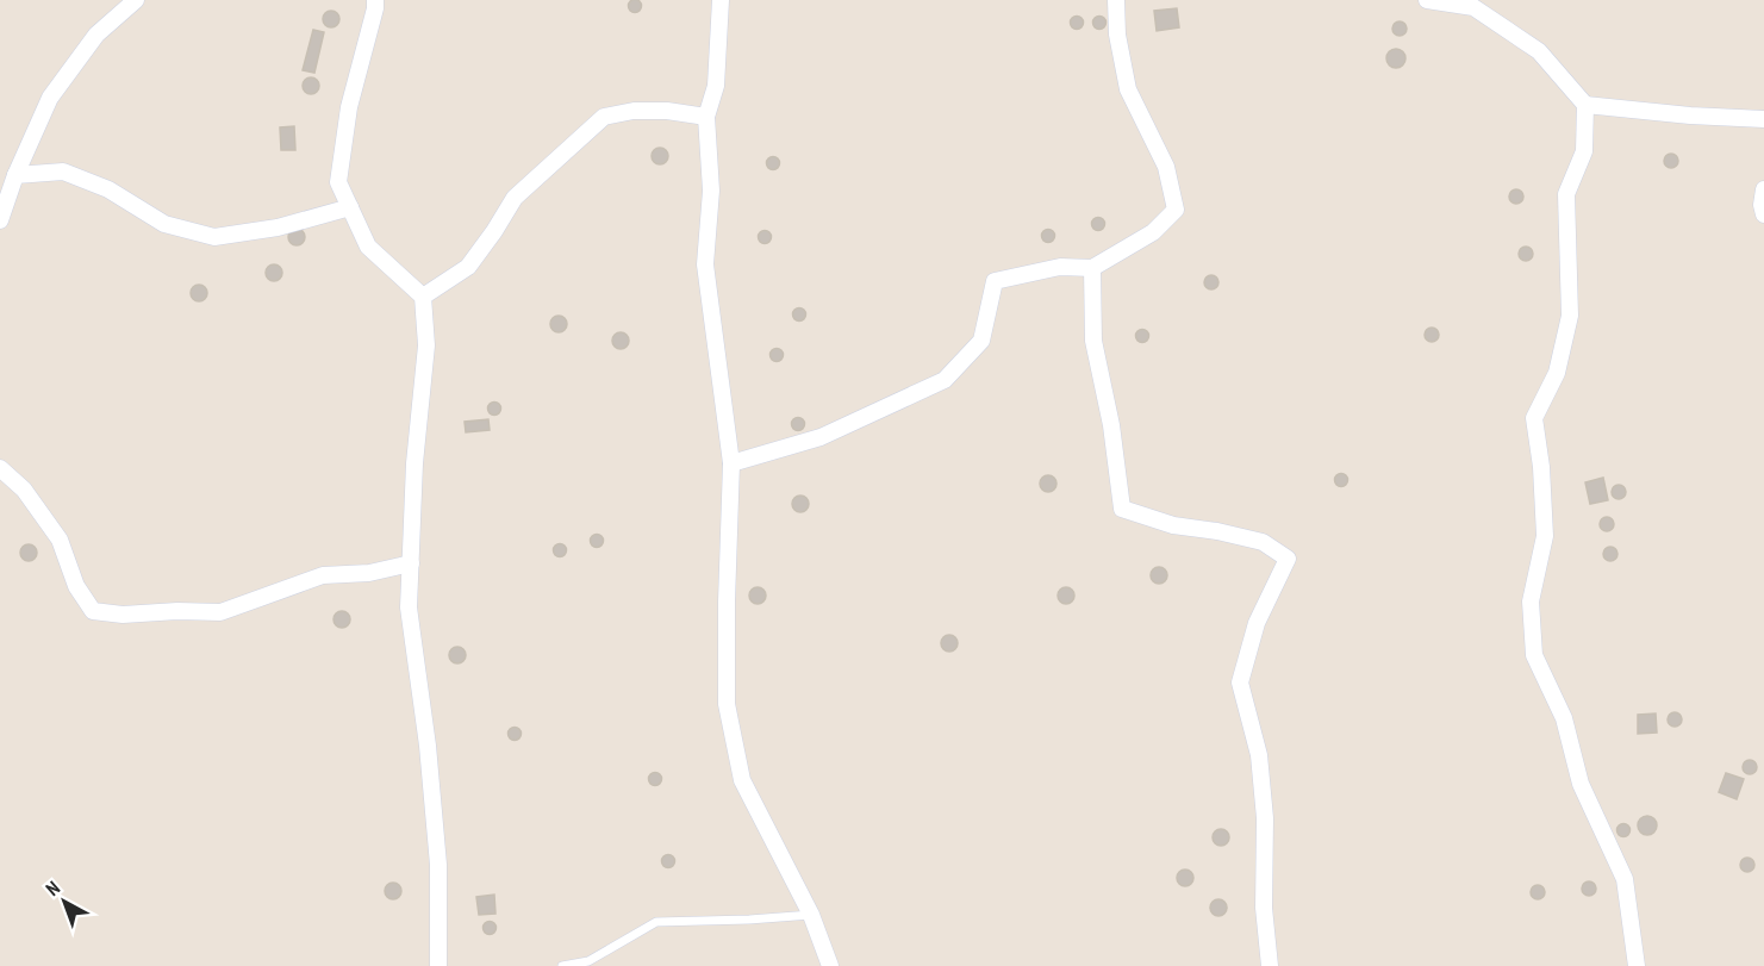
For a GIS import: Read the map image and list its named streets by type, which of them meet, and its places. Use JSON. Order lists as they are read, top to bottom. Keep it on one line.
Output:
{"north":"top left"}
